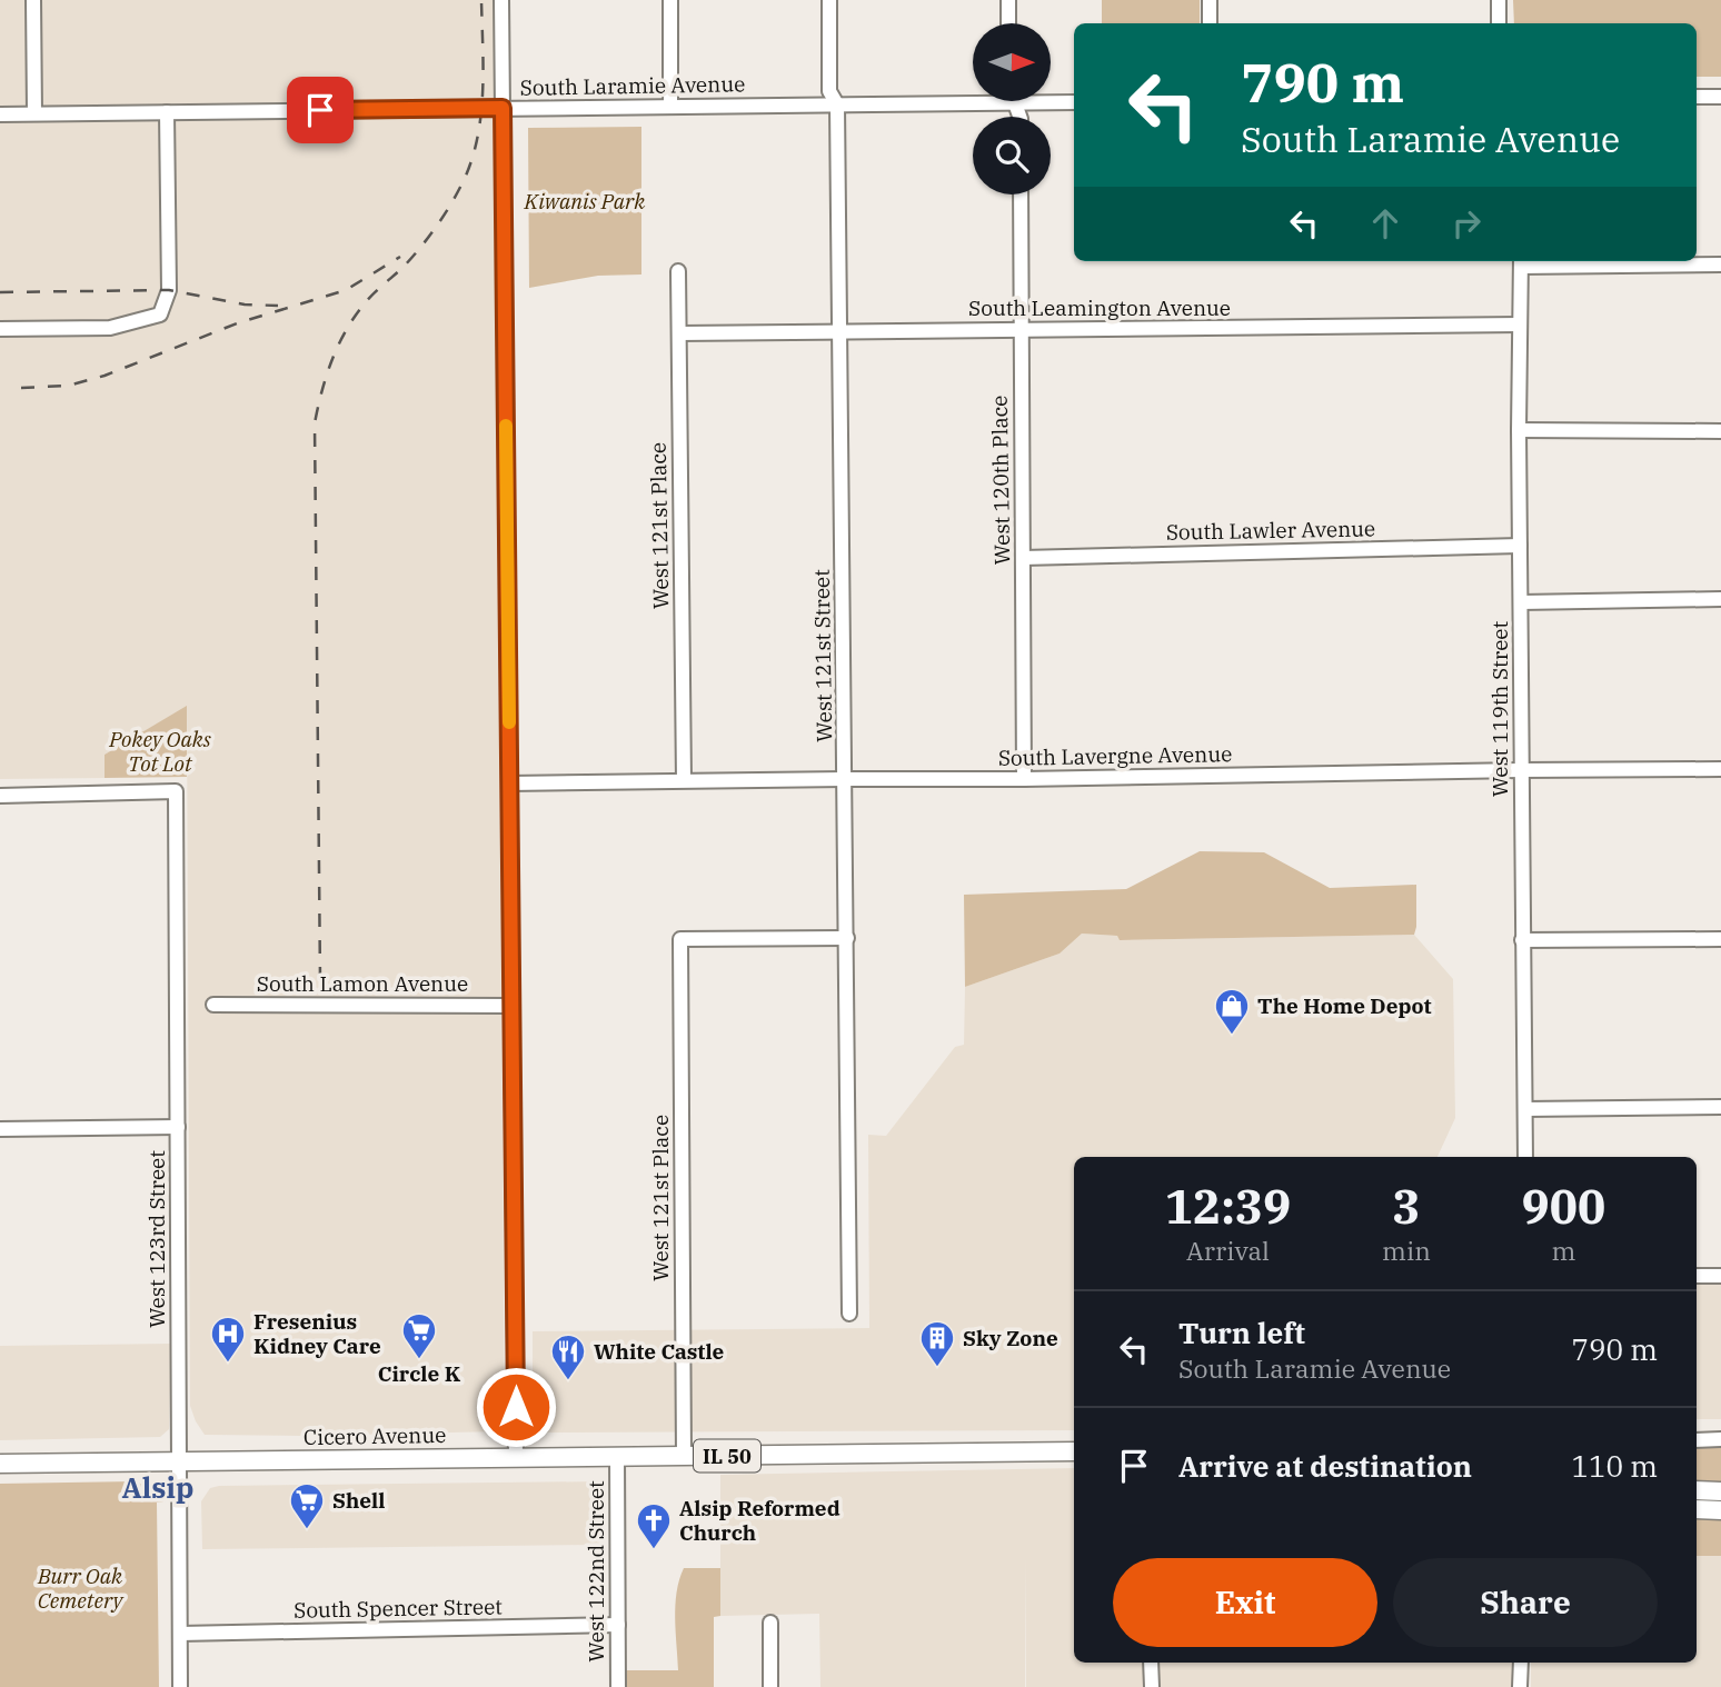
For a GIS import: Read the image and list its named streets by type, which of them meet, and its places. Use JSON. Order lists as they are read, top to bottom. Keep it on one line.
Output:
{"streets":{"main road":["Cicero Avenue","IL 50"],"street":["South Laramie Avenue","South Leamington Avenue","West 120th Place","West 121st Place","South Lawler Avenue","West 121st Street","West 119th Street","South Lavergne Avenue","South Lamon Avenue","West 123rd Street","West 122nd Street","South Spencer Street"]},"crossings":[["South Laramie Avenue","West 121st Street"],["South Leamington Avenue","West 120th Place"],["South Leamington Avenue","West 121st Place"],["South Leamington Avenue","West 121st Street"],["South Leamington Avenue","West 119th Street"],["West 120th Place","South Lawler Avenue"],["West 120th Place","South Lavergne Avenue"],["West 121st Place","West 121st Street"],["West 121st Place","South Lavergne Avenue"],["West 121st Place","Cicero Avenue"],["South Lawler Avenue","West 119th Street"],["West 121st Street","South Lavergne Avenue"],["West 119th Street","South Lavergne Avenue"],["West 123rd Street","Cicero Avenue"],["West 123rd Street","South Spencer Street"],["Cicero Avenue","West 122nd Street"],["West 122nd Street","South Spencer Street"]],"districts":["Alsip"],"parks":["Kiwanis Park","Pokey Oaks Tot Lot","Burr Oak Cemetery"],"places":{"shop":["The Home Depot"],"supermarket":["Circle K","Shell"],"hospital":["Fresenius Kidney Care"],"building":["Sky Zone"],"restaurant":["White Castle"],"church":["Alsip Reformed Church"]},"north":"right","page":{"turn":["790 m","South Laramie Avenue"],"eta":["12:39","Arrival","3","min","900","m"],"list":[{"name":"Turn left","note":"South Laramie Avenue","value":"790 m"},{"name":"Arrive at destination","value":"110 m"}],"buttons":["Exit","Share"]}}
